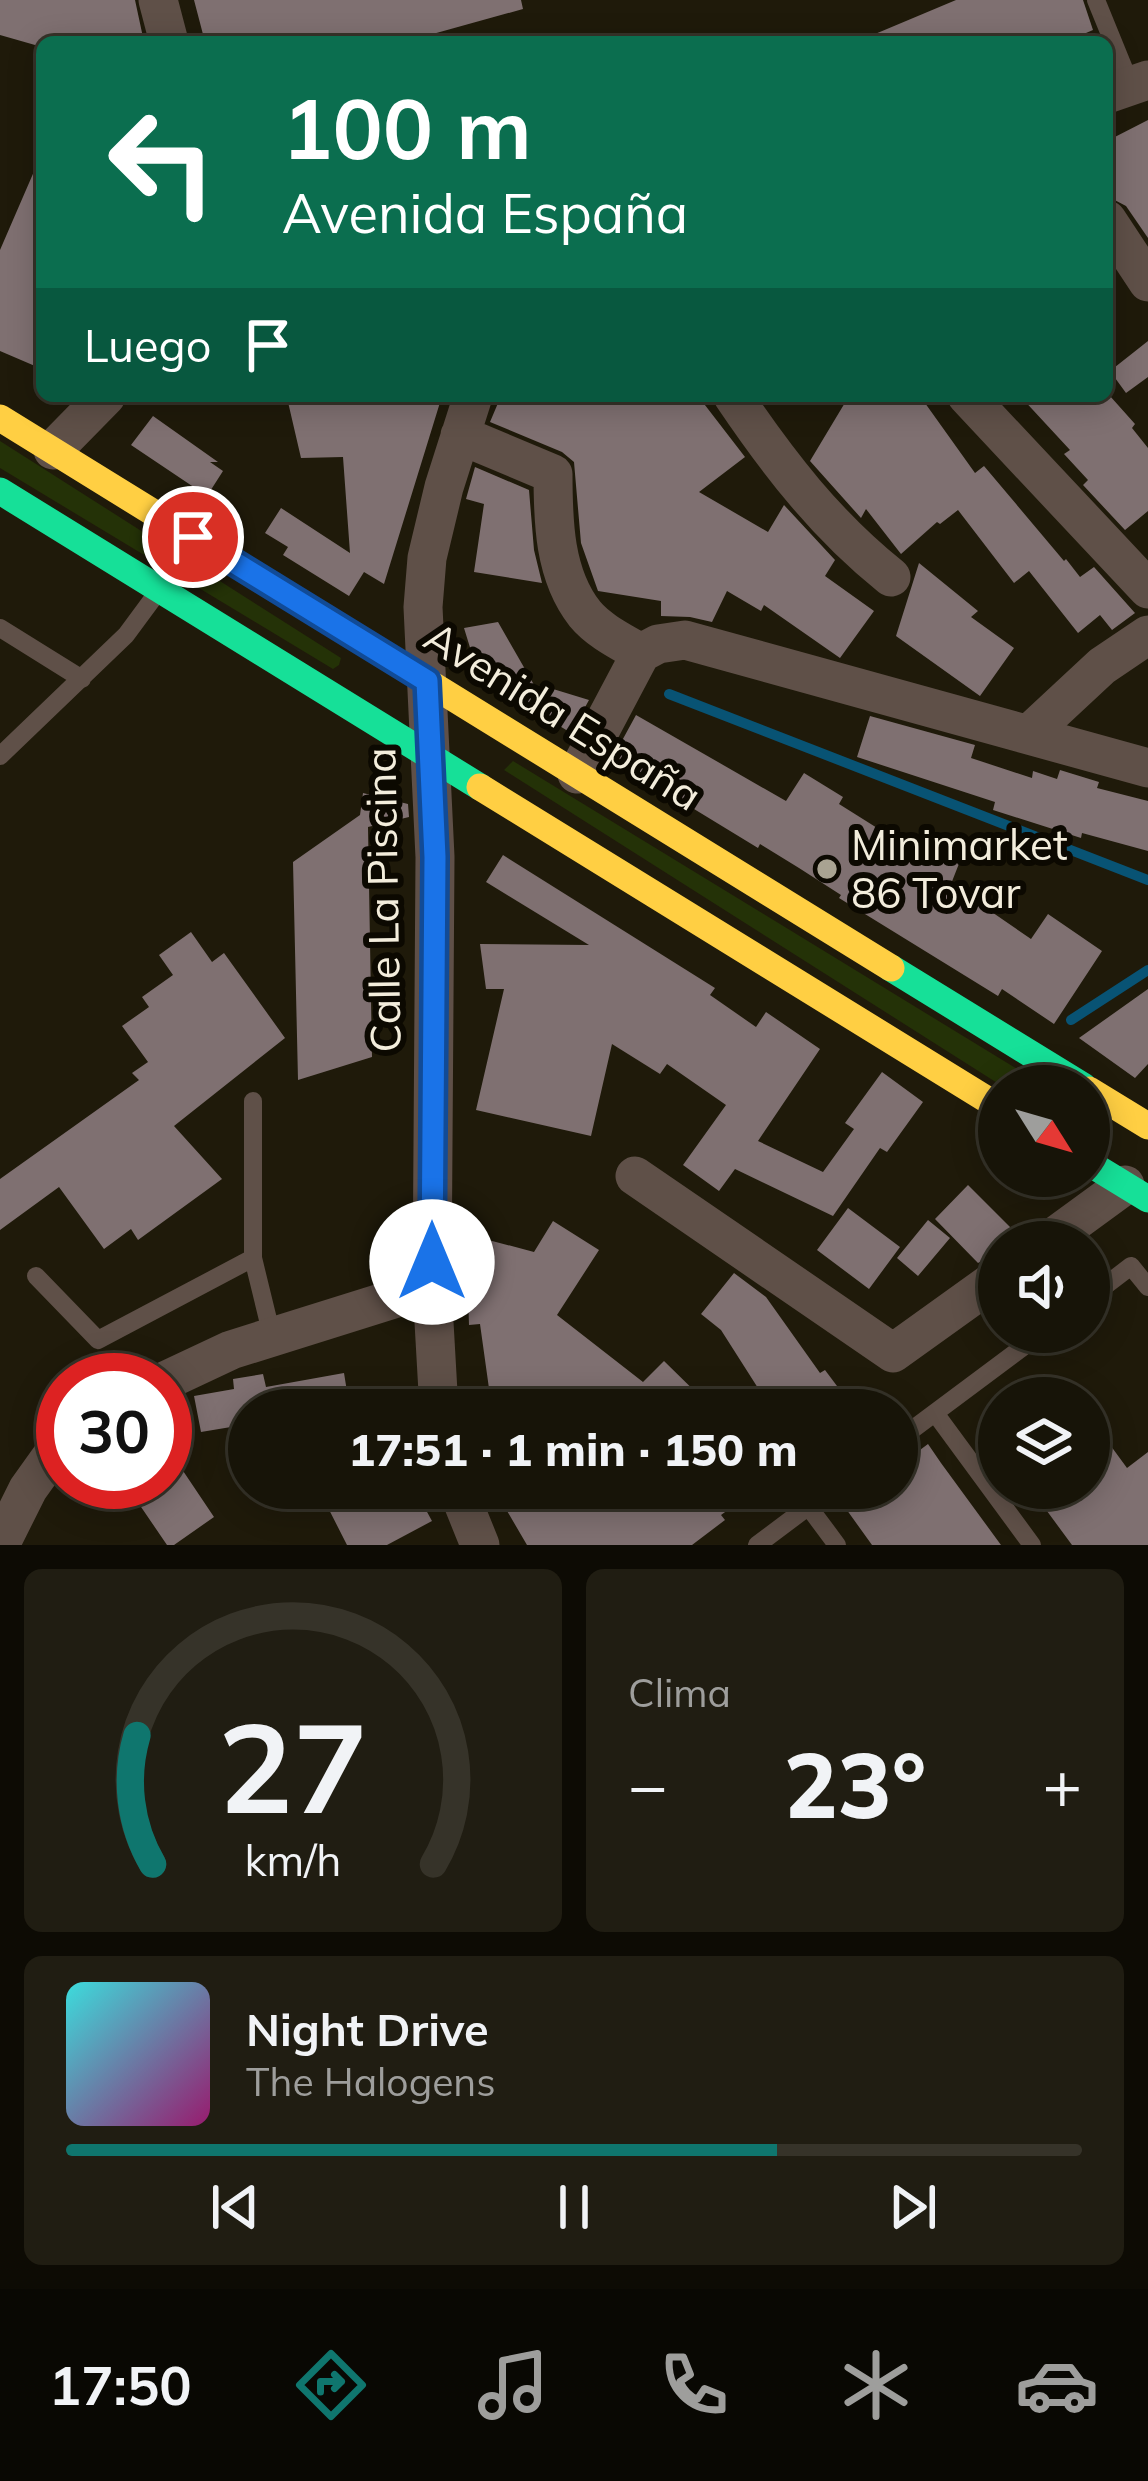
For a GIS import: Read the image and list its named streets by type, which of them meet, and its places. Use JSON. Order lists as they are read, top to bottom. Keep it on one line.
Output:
{"streets":{"main road":["Avenida España"],"street":["Calle La Piscina"]},"crossings":[["Avenida España","Calle La Piscina"]],"places":["Minimarket 86 Tovar"],"north":"bottom right","page":{"turn":["100 m","Avenida España"],"then":"Luego","limit":"30","trip":"17:51 · 1 min · 150 m","tile":"Clima","heat":["−","23°","+"],"song":["Night Drive","The Halogens"],"tabs":"17:50","gauge":["27","km/h"]}}
